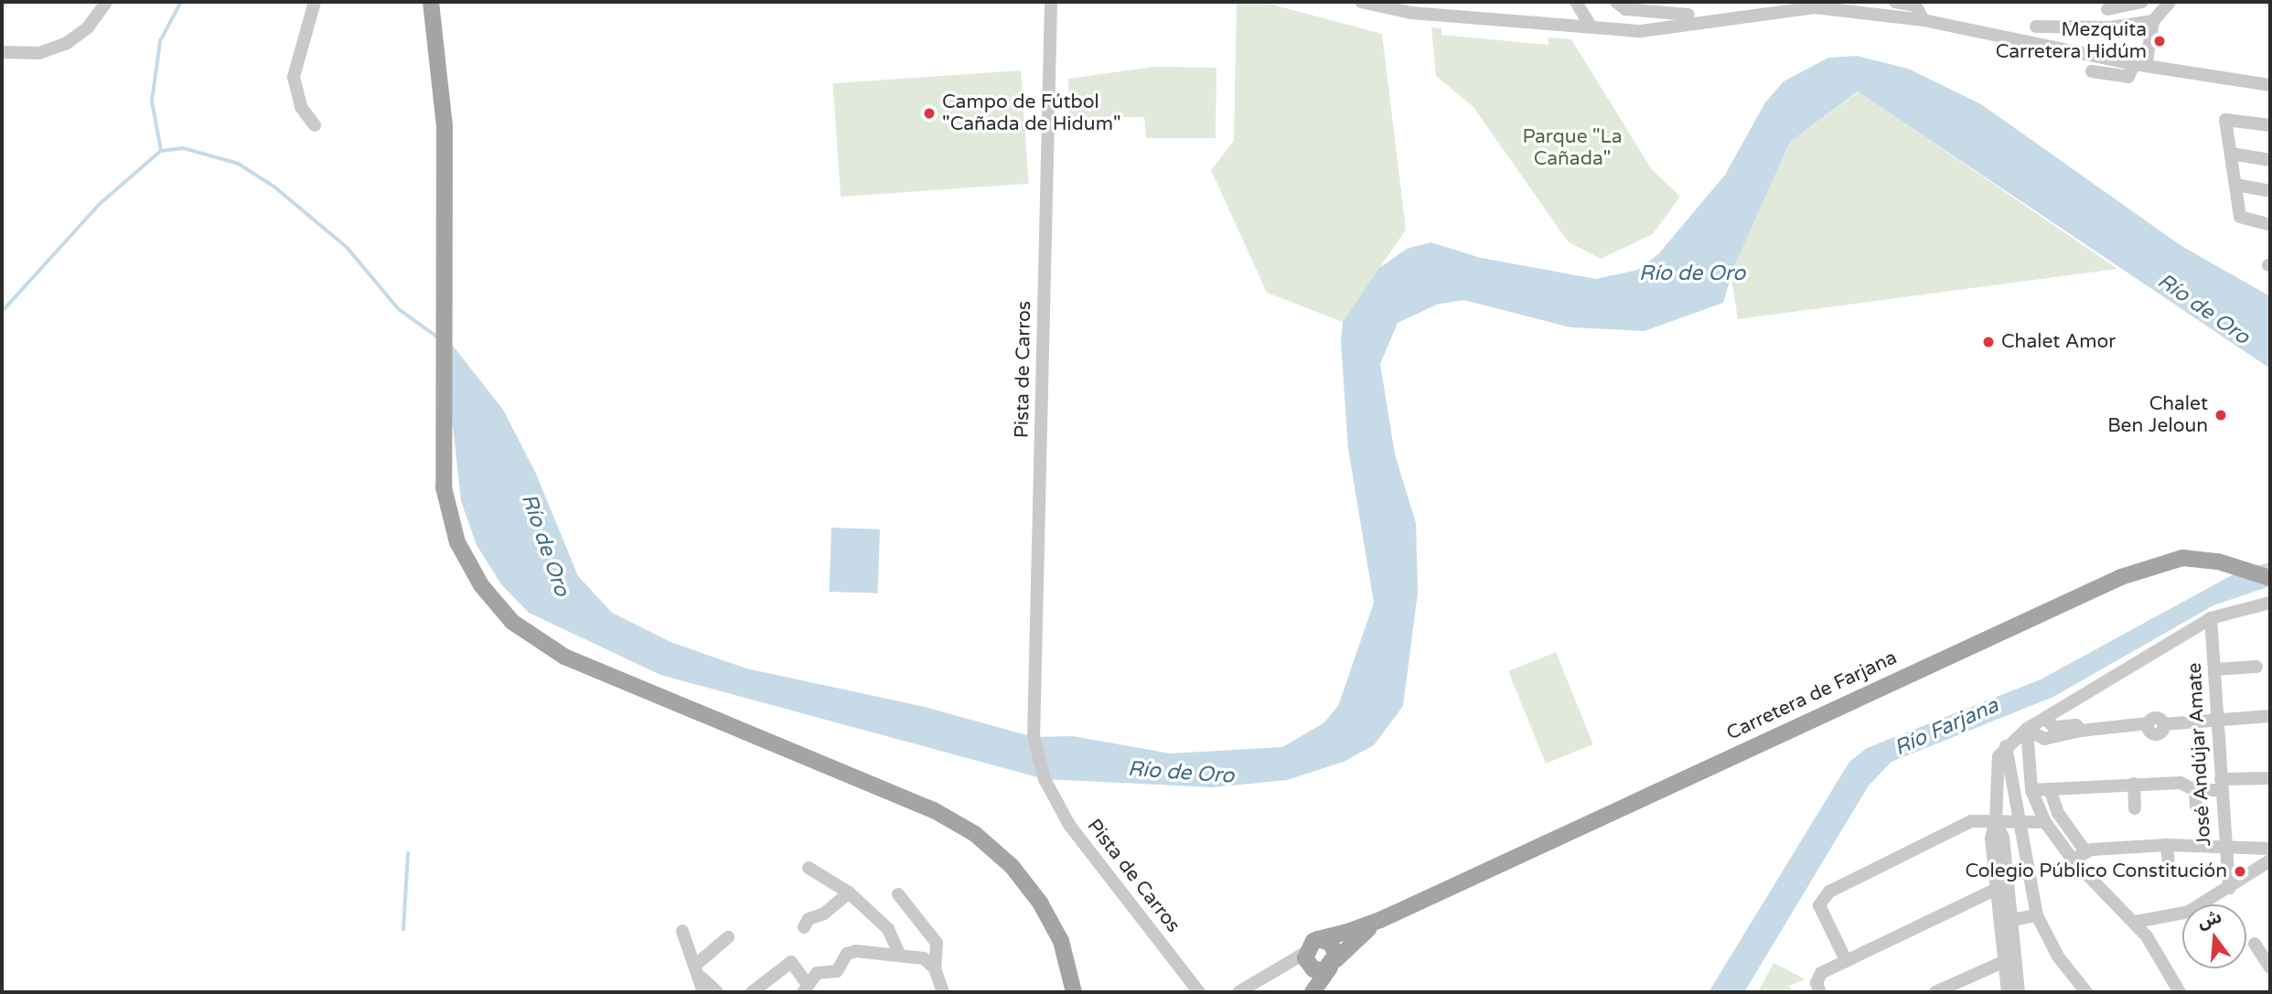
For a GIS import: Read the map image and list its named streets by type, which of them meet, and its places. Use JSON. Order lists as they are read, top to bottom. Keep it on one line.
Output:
{"streets":{"main road":["Carretera de Farjana"],"street":["Pista de Carros","José Andújar Amate"]},"water":["Río de Oro","Río Farjana"],"parks":["Parque \"La Cañada\""],"places":["Mezquita Carretera Hidúm","Campo de Fútbol \"Cañada de Hidum\"","Chalet Amor","Chalet Ben Jeloun","Colegio Público Constitución"],"north":"top"}
